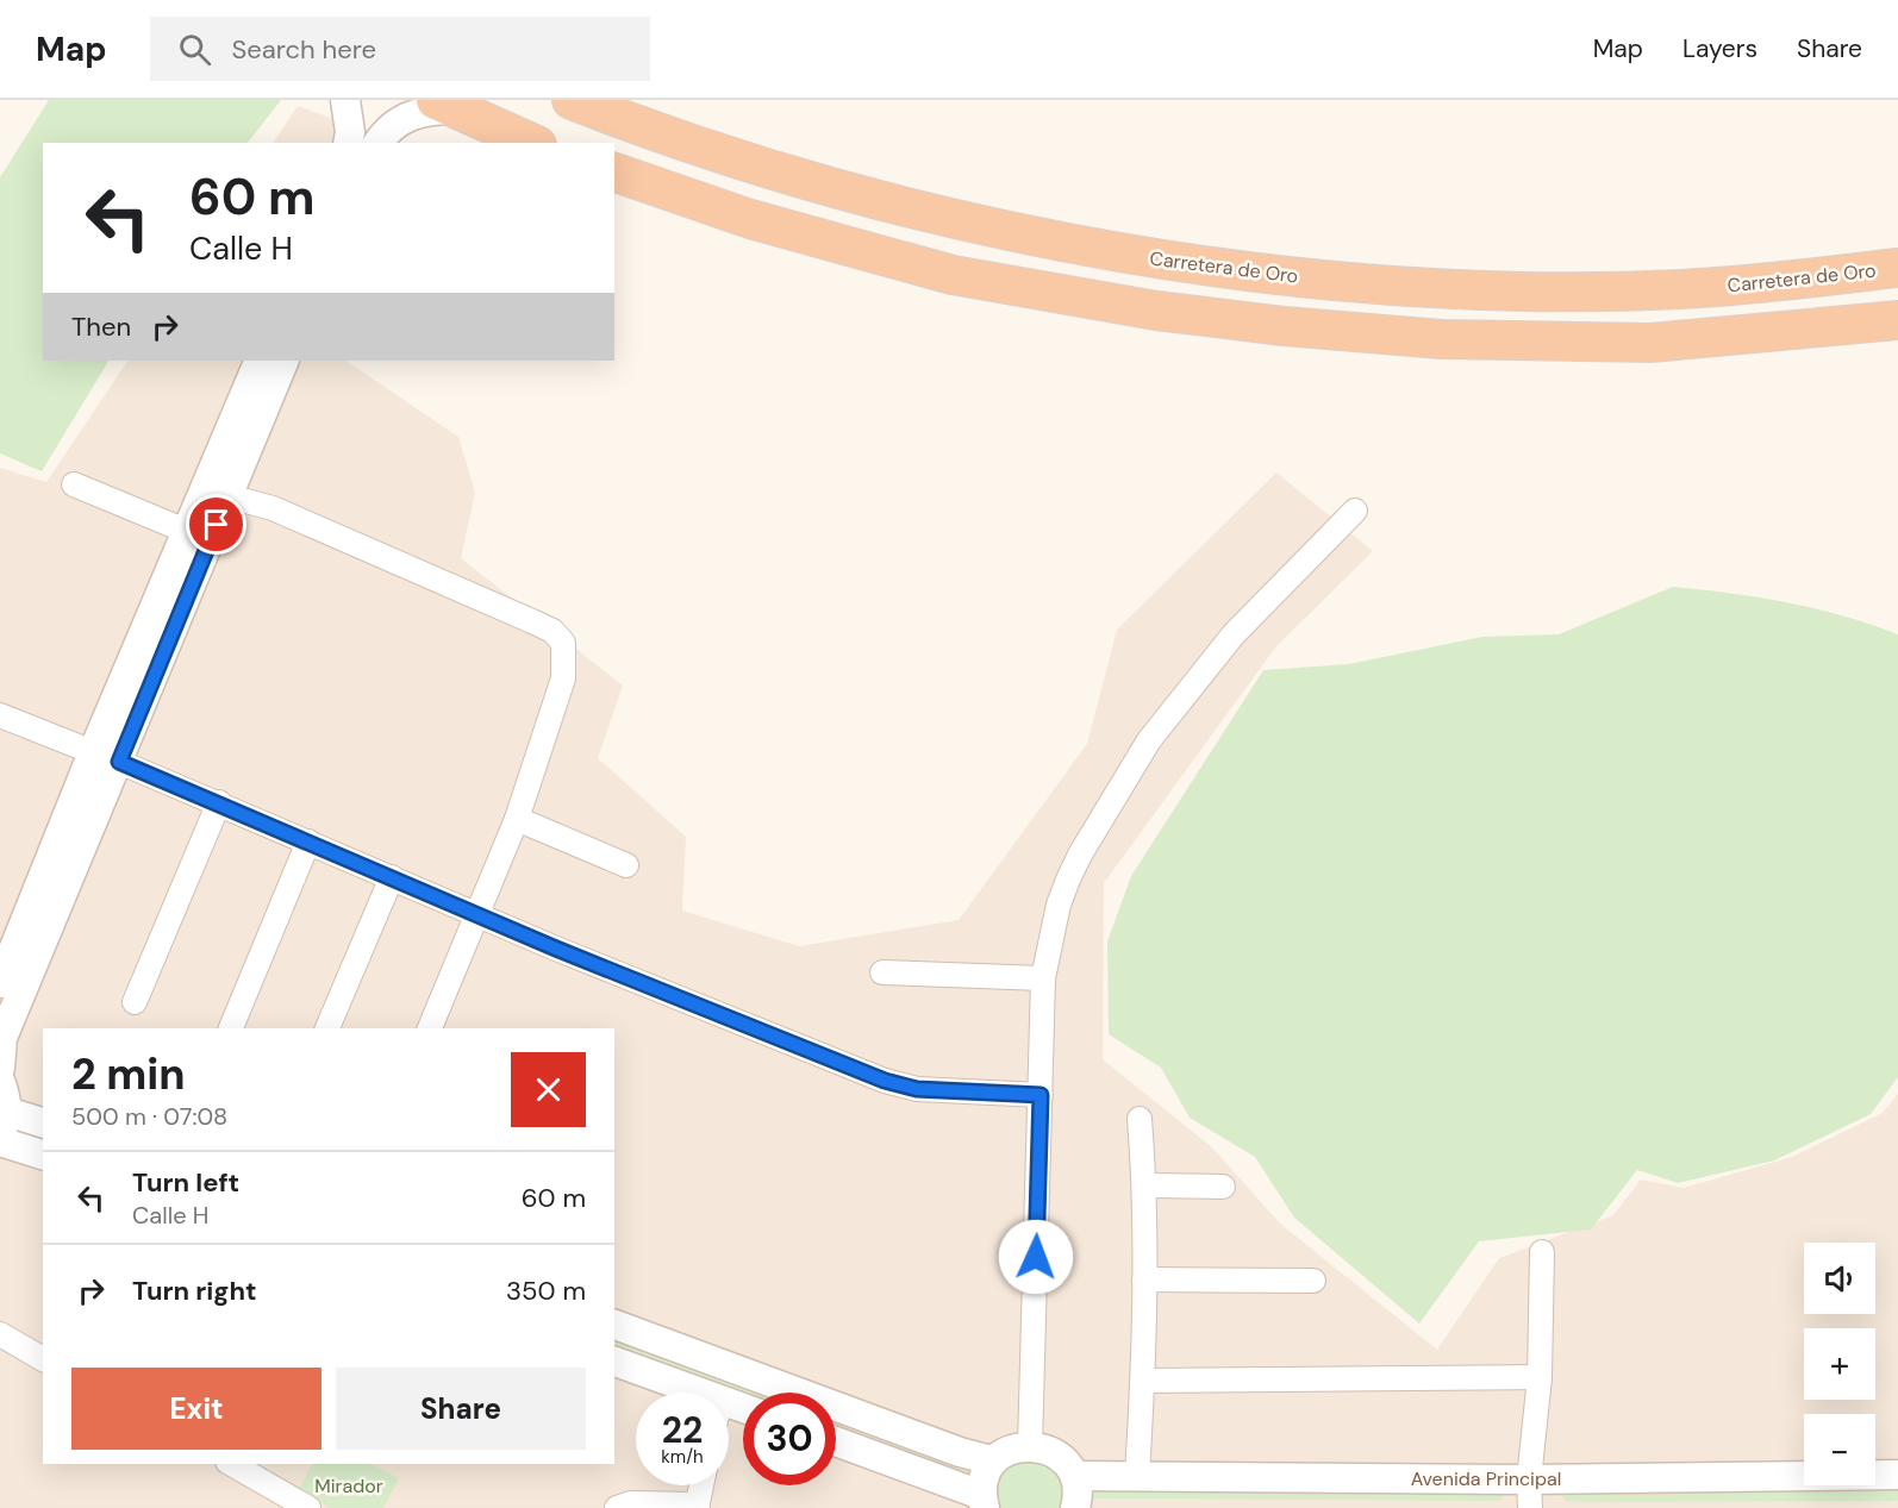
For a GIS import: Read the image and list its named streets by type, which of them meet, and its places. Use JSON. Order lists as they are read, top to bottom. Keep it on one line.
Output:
{"streets":{"highway":["Carretera de Oro"],"street":["Avenida Principal"]},"parks":["Mirador"],"page":{"header":"Map","search":"Search here","nav":["Map","Layers","Share"],"turn":["60 m","Calle H"],"then":"Then","heading":["2 min","500 m · 07:08"],"list":[{"name":"Turn left","note":"Calle H","value":"60 m"},{"name":"Turn right","value":"350 m"}],"map_buttons":["+","−"],"buttons":["Exit","Share"],"speed":"22 km/h","limit":"30"}}
